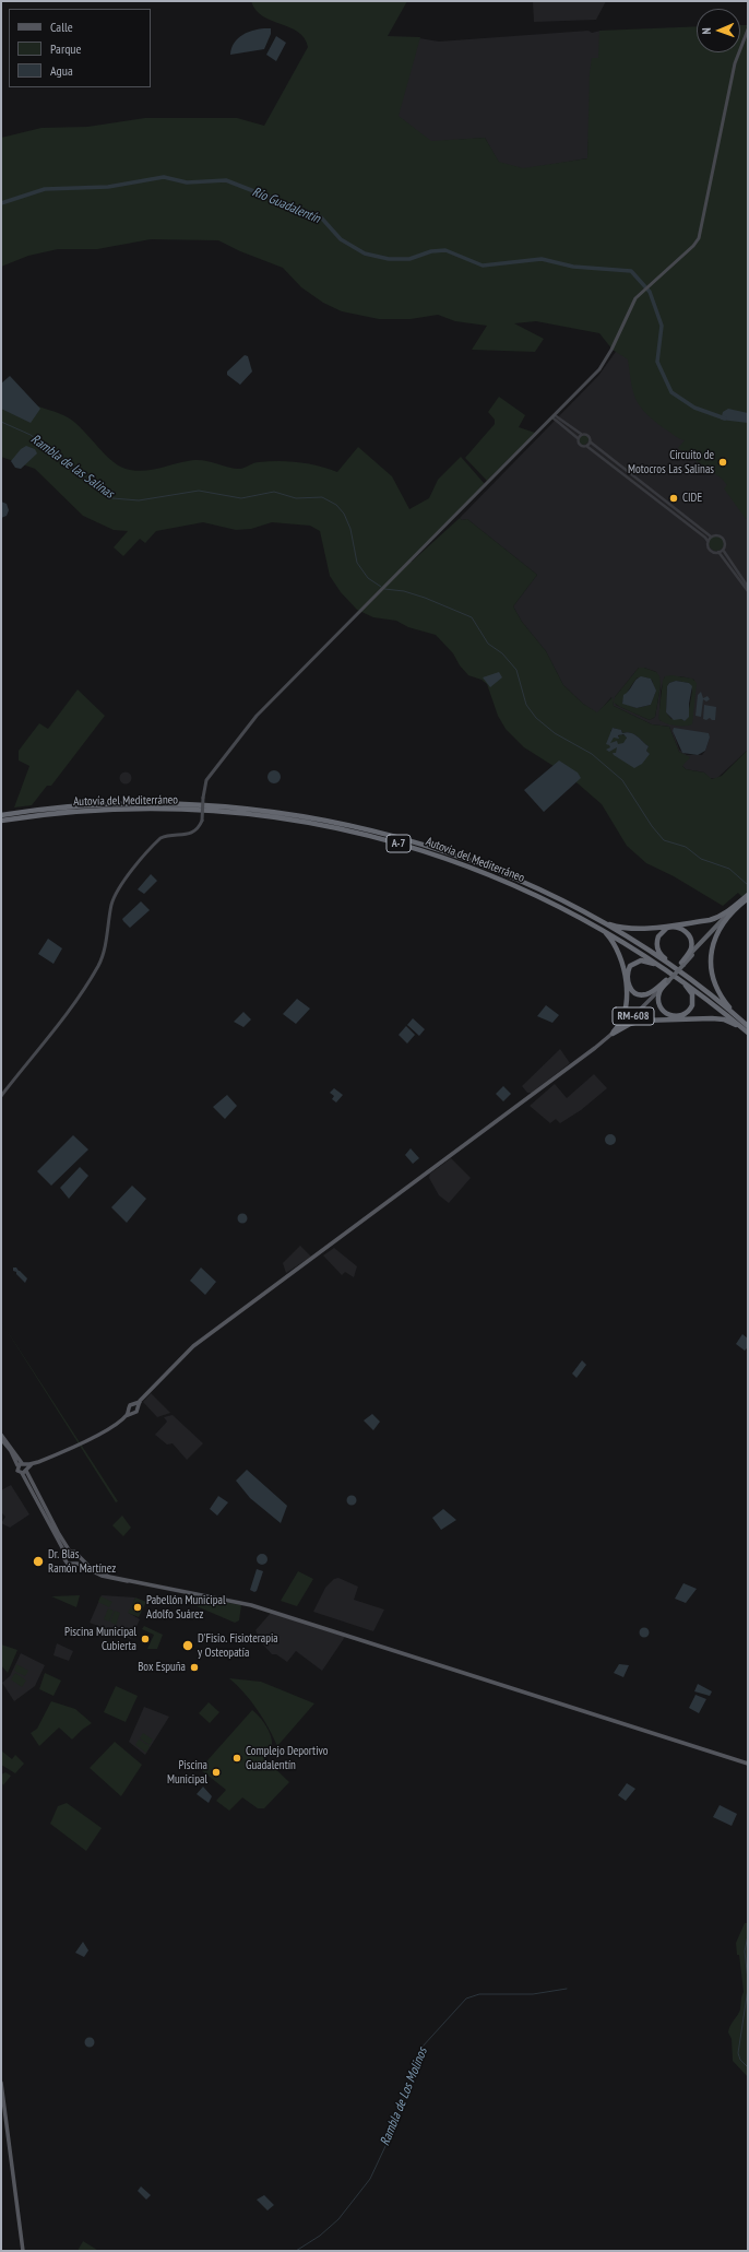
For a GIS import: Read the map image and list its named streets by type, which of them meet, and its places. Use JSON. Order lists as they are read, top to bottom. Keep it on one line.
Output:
{"streets":{"highway":["Autovía del Mediterráneo","A-7"]},"water":["Río Guadalentín","Rambla de las Salinas","Rambla de Los Molinos"],"places":["Circuito de Motocros Las Salinas","CIDE","Dr. Blas Ramón Martínez","Pabellón Municipal Adolfo Suárez","Piscina Municipal Cubierta","D'Fisio. Fisioterapia y Osteopatía","Box Espuña","Complejo Deportivo Guadalentín","Piscina Municipal"],"legend":["Calle","Parque","Agua"],"north":"left"}
